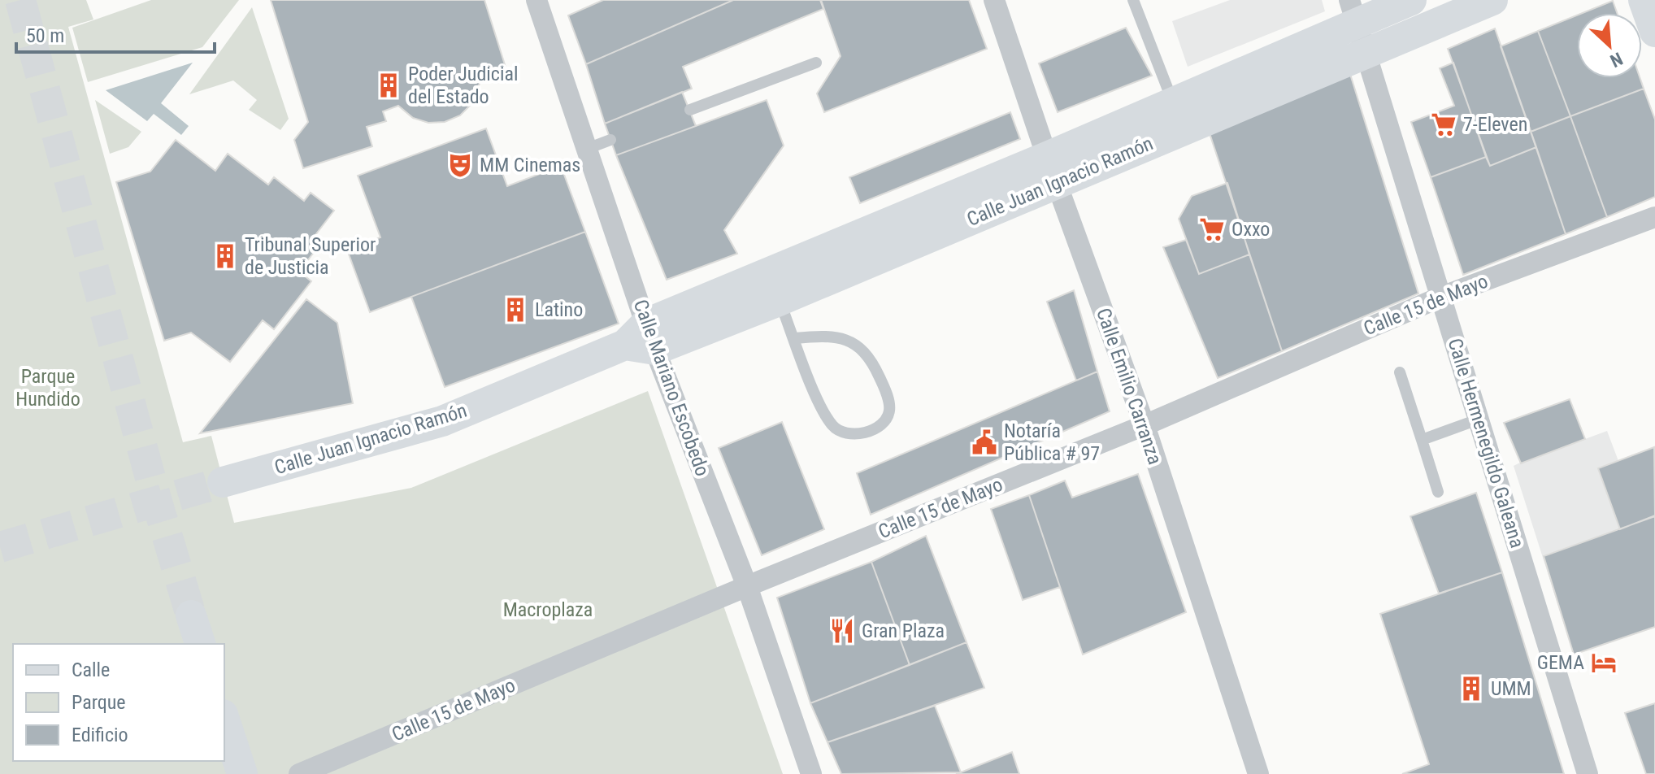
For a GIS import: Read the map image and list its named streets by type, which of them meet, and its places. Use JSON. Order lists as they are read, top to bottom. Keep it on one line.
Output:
{"streets":{"street":["Calle Juan Ignacio Ramón","Calle 15 de Mayo","Calle Emilio Carranza","Calle Mariano Escobedo","Calle Hermenegildo Galeana"]},"crossings":[["Calle Juan Ignacio Ramón","Calle Emilio Carranza"],["Calle Juan Ignacio Ramón","Calle Mariano Escobedo"],["Calle Juan Ignacio Ramón","Calle Hermenegildo Galeana"],["Calle 15 de Mayo","Calle Emilio Carranza"],["Calle 15 de Mayo","Calle Mariano Escobedo"],["Calle 15 de Mayo","Calle Hermenegildo Galeana"]],"parks":["Parque Hundido","Macroplaza"],"places":{"building":["Poder Judicial del Estado","Tribunal Superior de Justicia","Latino","UMM"],"supermarket":["7-Eleven","Oxxo"],"theatre":["MM Cinemas"],"public building":["Notaría Pública # 97"],"restaurant":["Gran Plaza"],"hotel":["GEMA"]},"legend":["Calle","Parque","Edificio"],"scale_bar":"50 m","north":"bottom right"}
